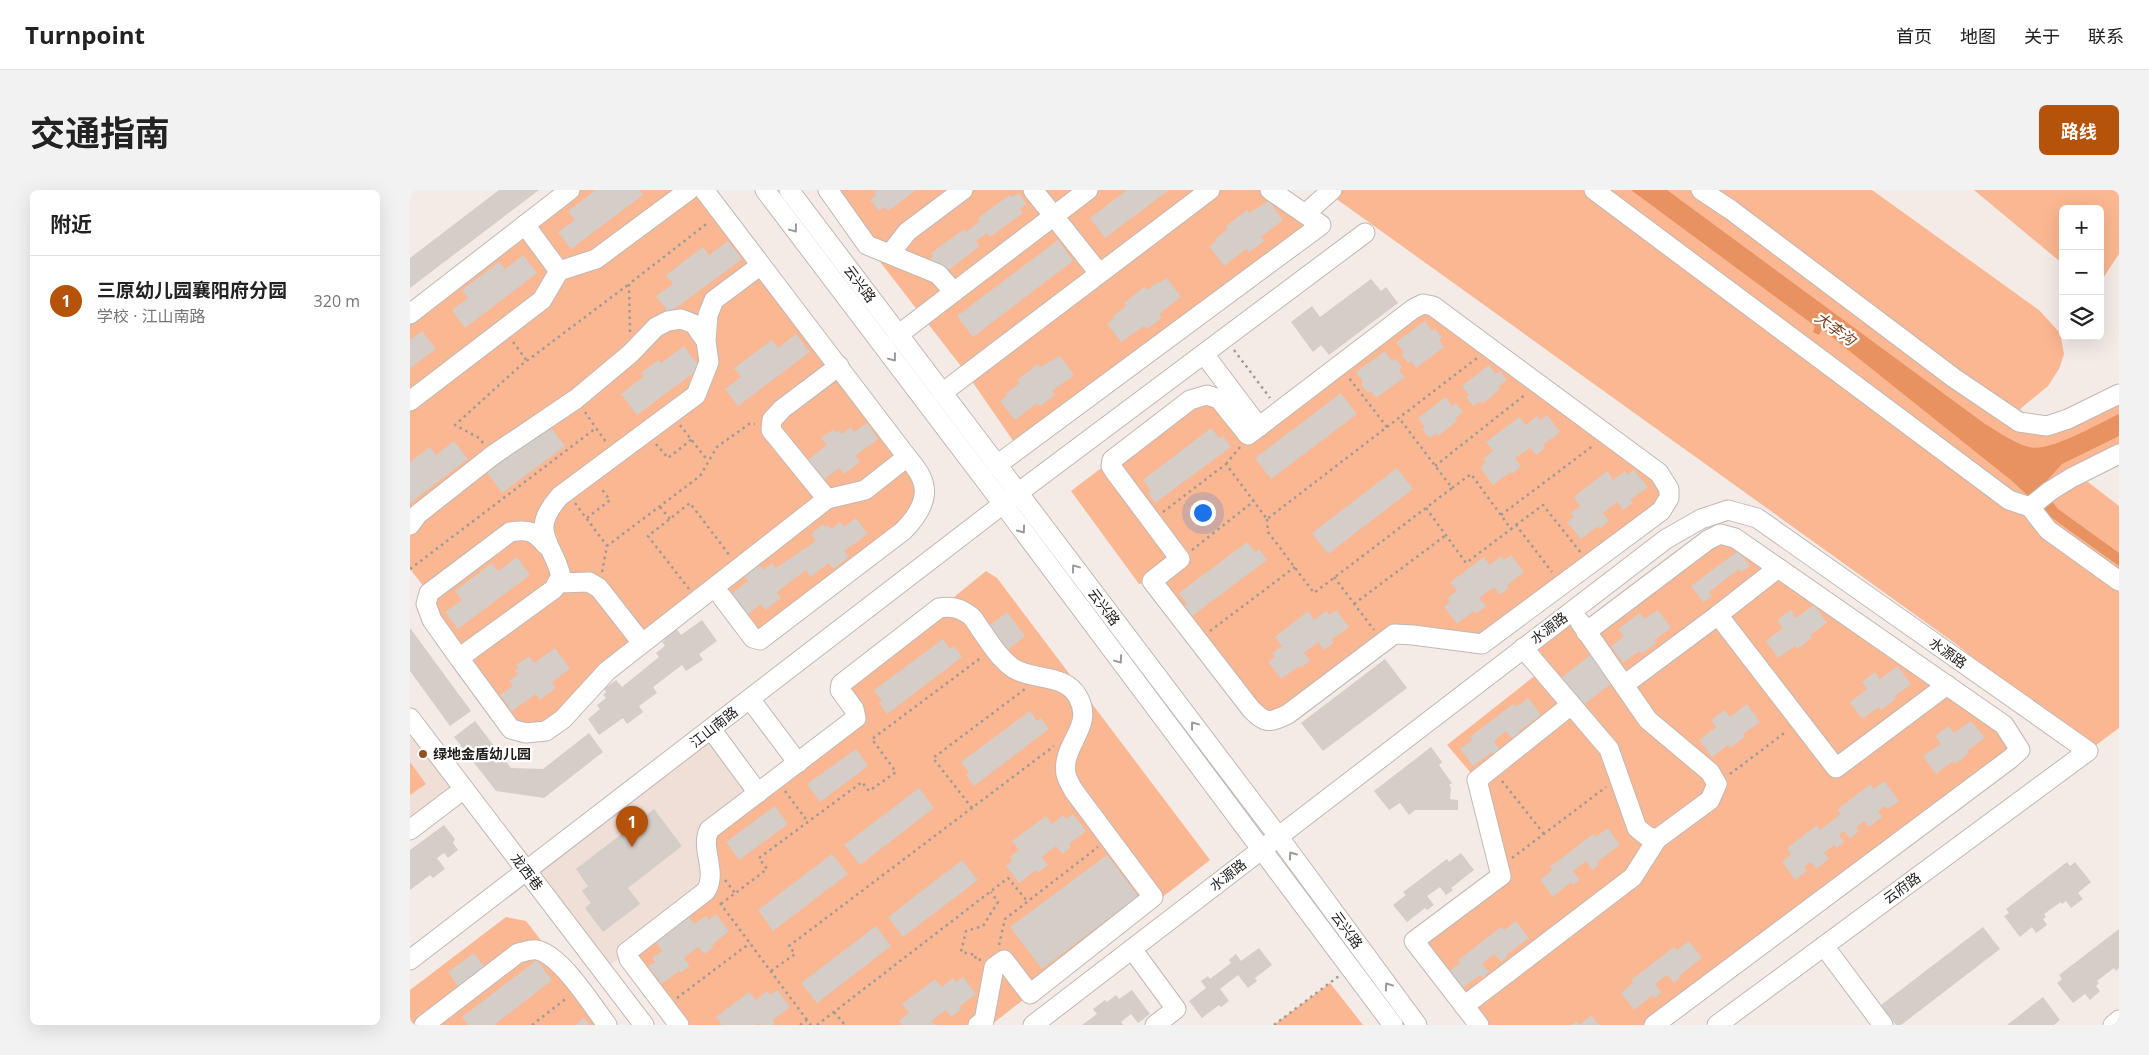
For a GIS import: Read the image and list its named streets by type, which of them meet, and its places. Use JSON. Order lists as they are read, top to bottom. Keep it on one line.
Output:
{"streets":{"street":["云兴路","水源路","江山南路","龙西巷","云府路"]},"crossings":[["云兴路","水源路"],["云兴路","江山南路"],["水源路","云府路"],["江山南路","龙西巷"]],"water":["大李沟"],"places":["绿地金盾幼儿园"],"page":{"header":"Turnpoint","nav":["首页","地图","关于","联系"],"title":"交通指南","buttons":"路线","heading":"附近","map_buttons":["+","−"],"list":[{"mark":"1","name":"三原幼儿园襄阳府分园","note":"学校 · 江山南路","value":"320 m"}],"pins":"1"}}
